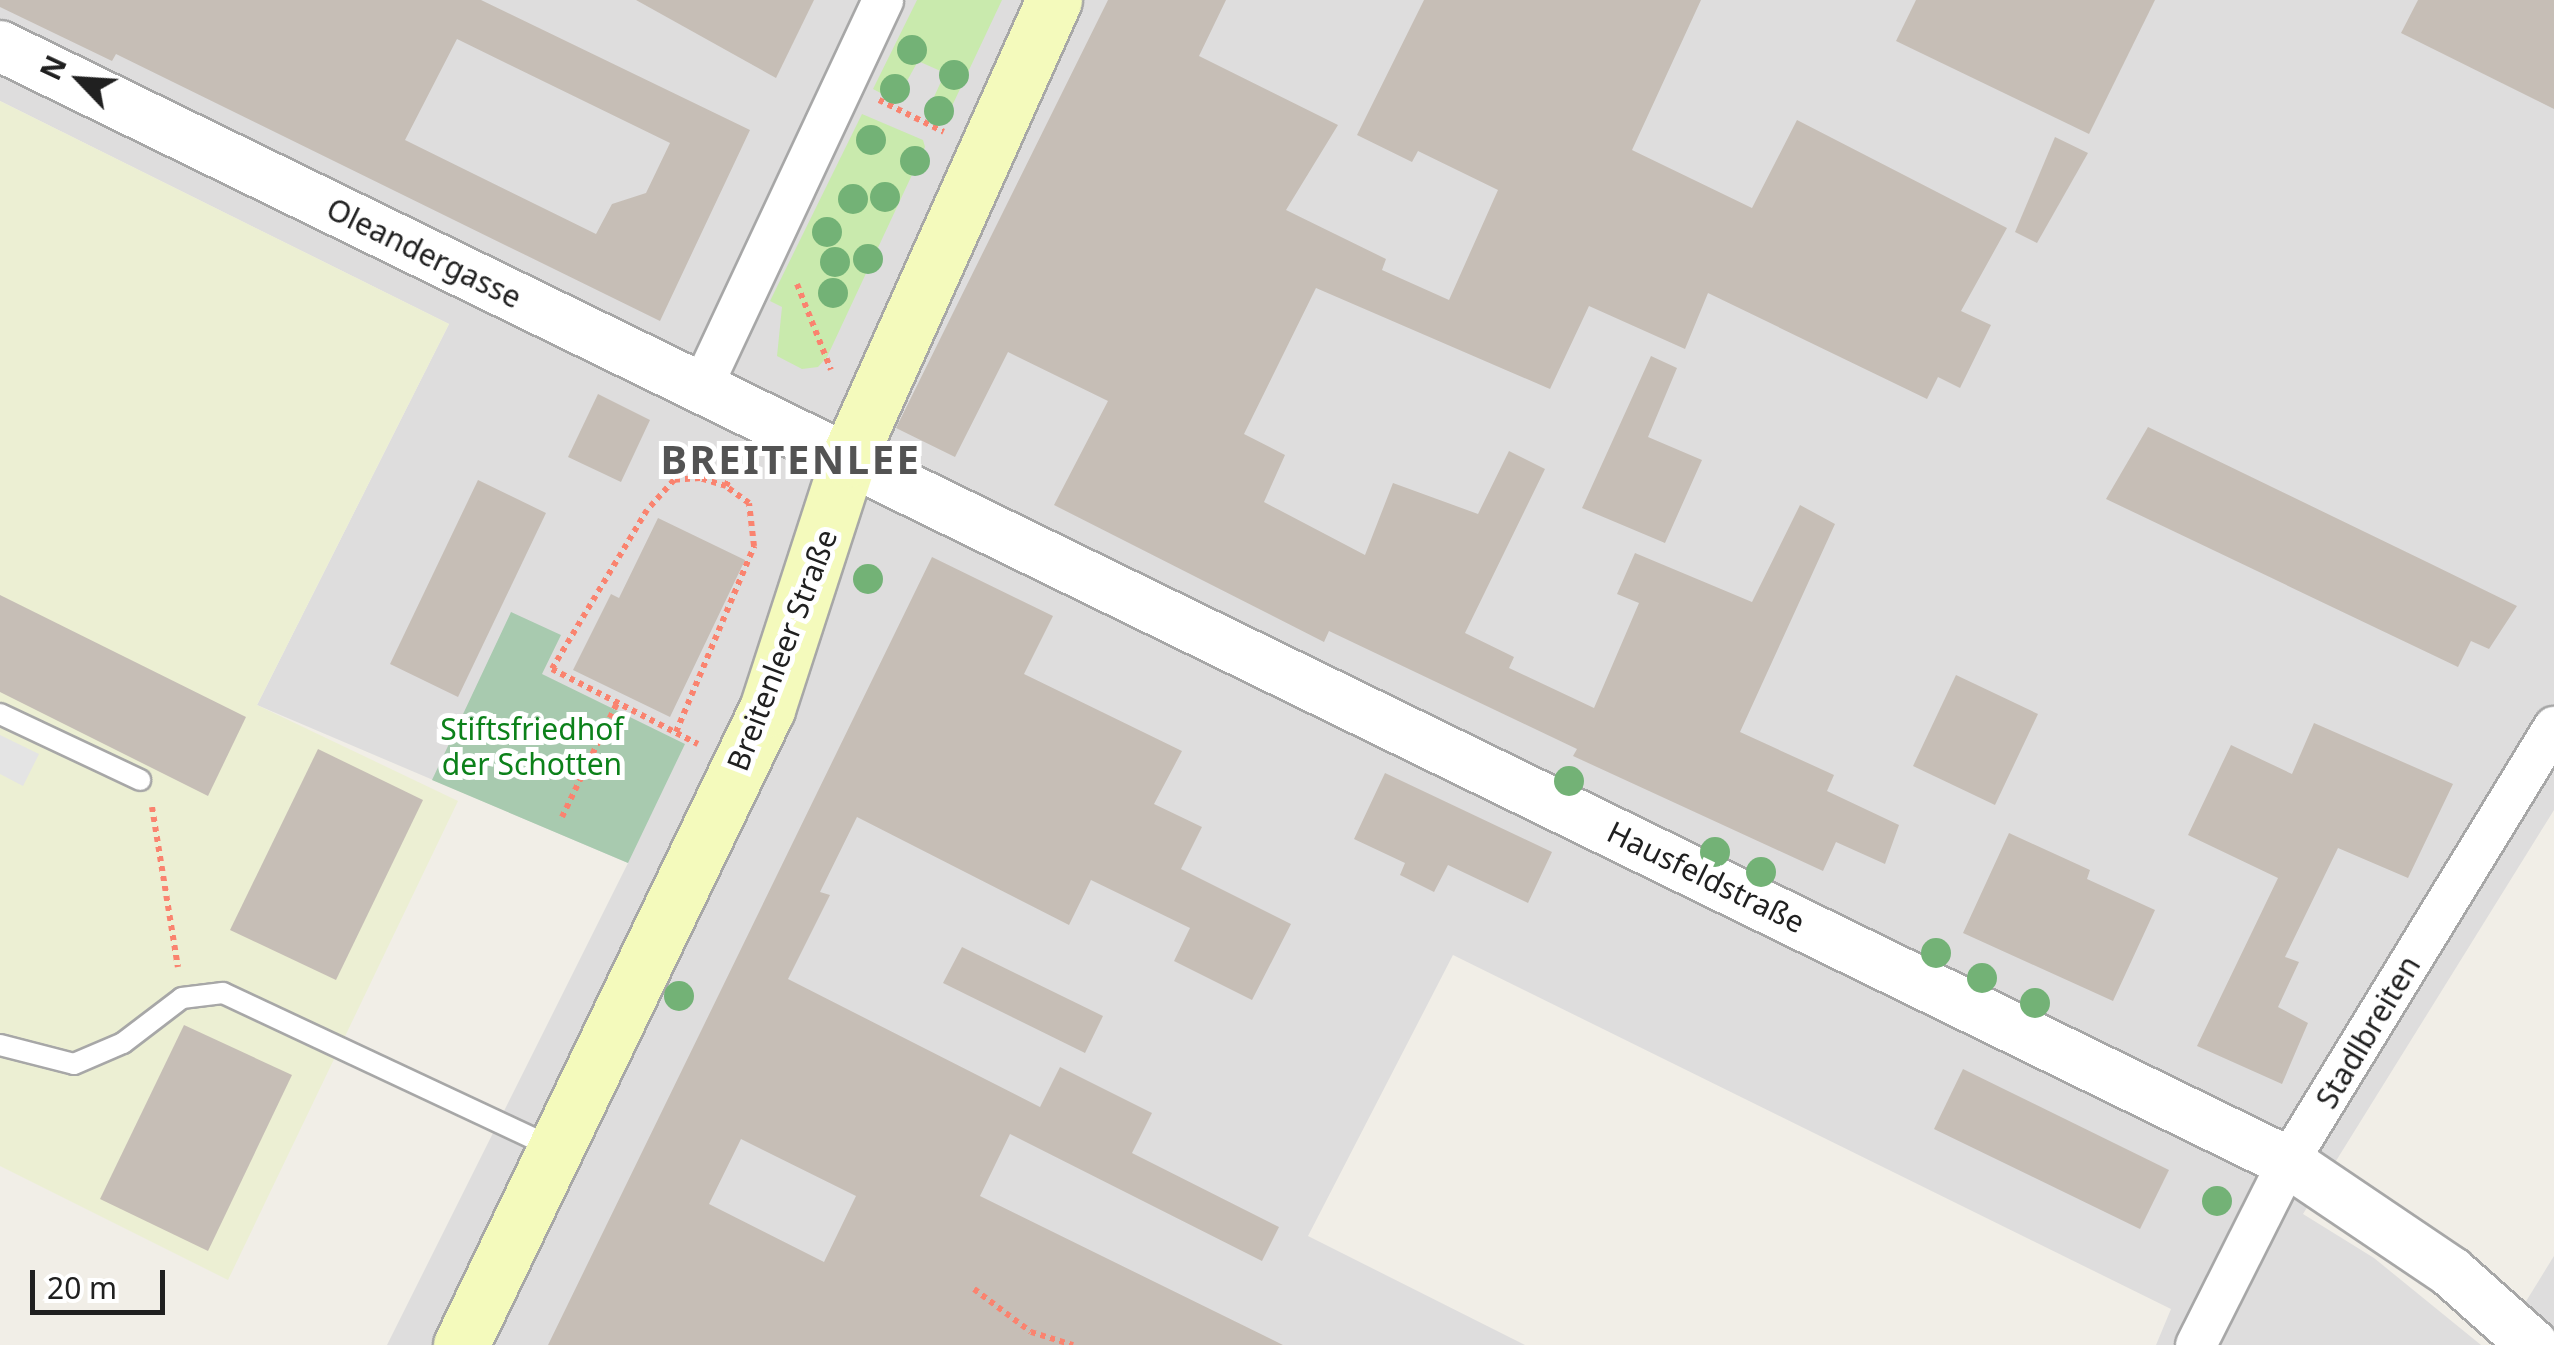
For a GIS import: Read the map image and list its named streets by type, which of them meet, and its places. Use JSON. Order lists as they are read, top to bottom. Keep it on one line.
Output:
{"streets":{"main road":["Breitenleer Straße"],"street":["Oleandergasse","Hausfeldstraße","Stadlbreiten"]},"crossings":[["Oleandergasse","Breitenleer Straße"],["Oleandergasse","Hausfeldstraße"],["Breitenleer Straße","Hausfeldstraße"],["Hausfeldstraße","Stadlbreiten"]],"districts":["BREITENLEE"],"parks":["Stiftsfriedhof der Schotten"],"scale_bar":"20 m","north":"top left"}
